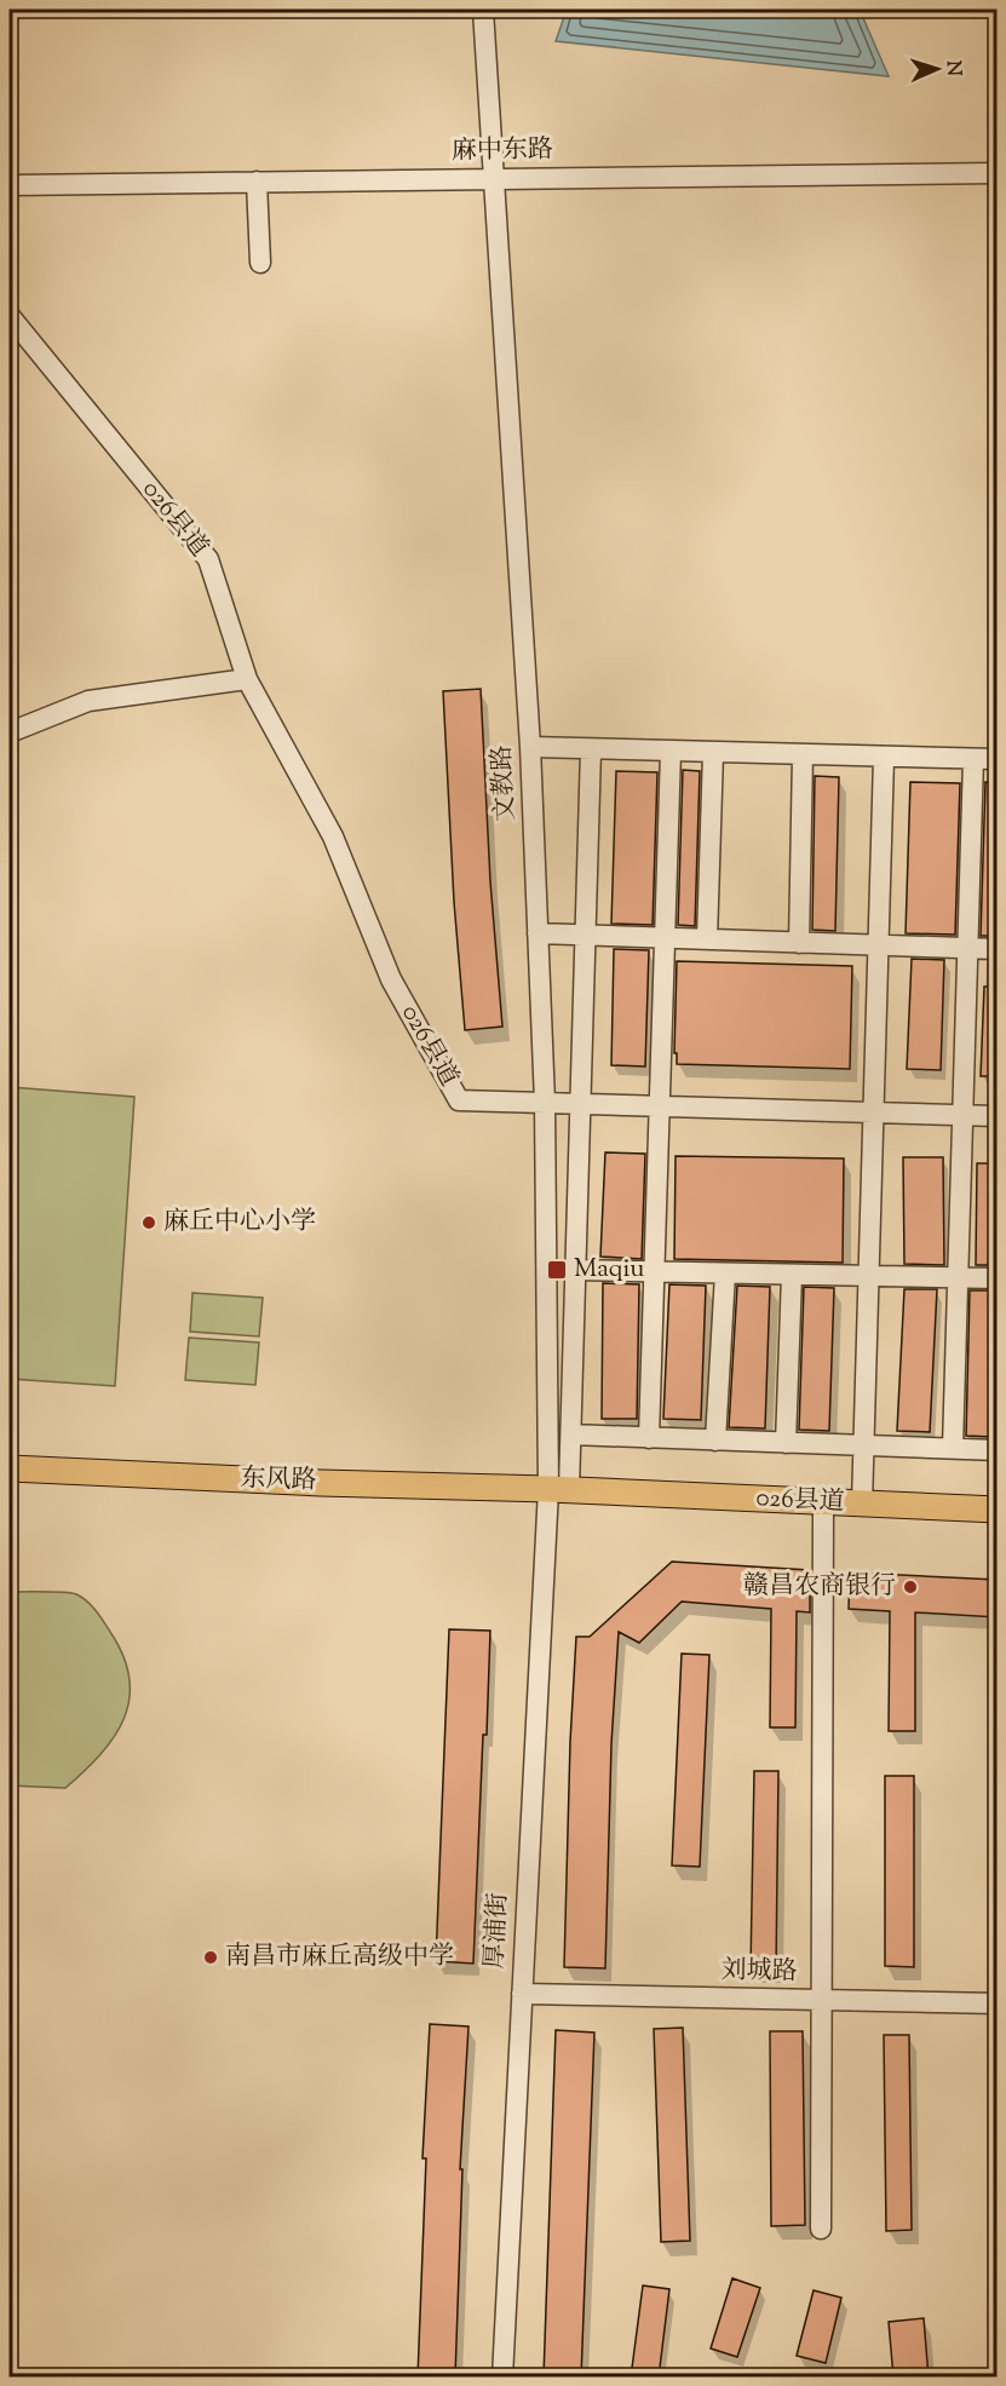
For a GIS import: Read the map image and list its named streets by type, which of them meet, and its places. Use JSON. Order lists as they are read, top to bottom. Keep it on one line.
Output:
{"streets":{"main road":["026县道","东风路"],"street":["麻中东路","文教路","厚浦街","刘城路"]},"crossings":[["麻中东路","文教路"],["026县道","文教路"],["026县道","东风路"],["026县道","厚浦街"],["东风路","厚浦街"],["厚浦街","刘城路"]],"places":{"other":["麻丘中心小学","赣昌农商银行","南昌市麻丘高级中学"],"transit":["Maqiu"]},"north":"right"}
